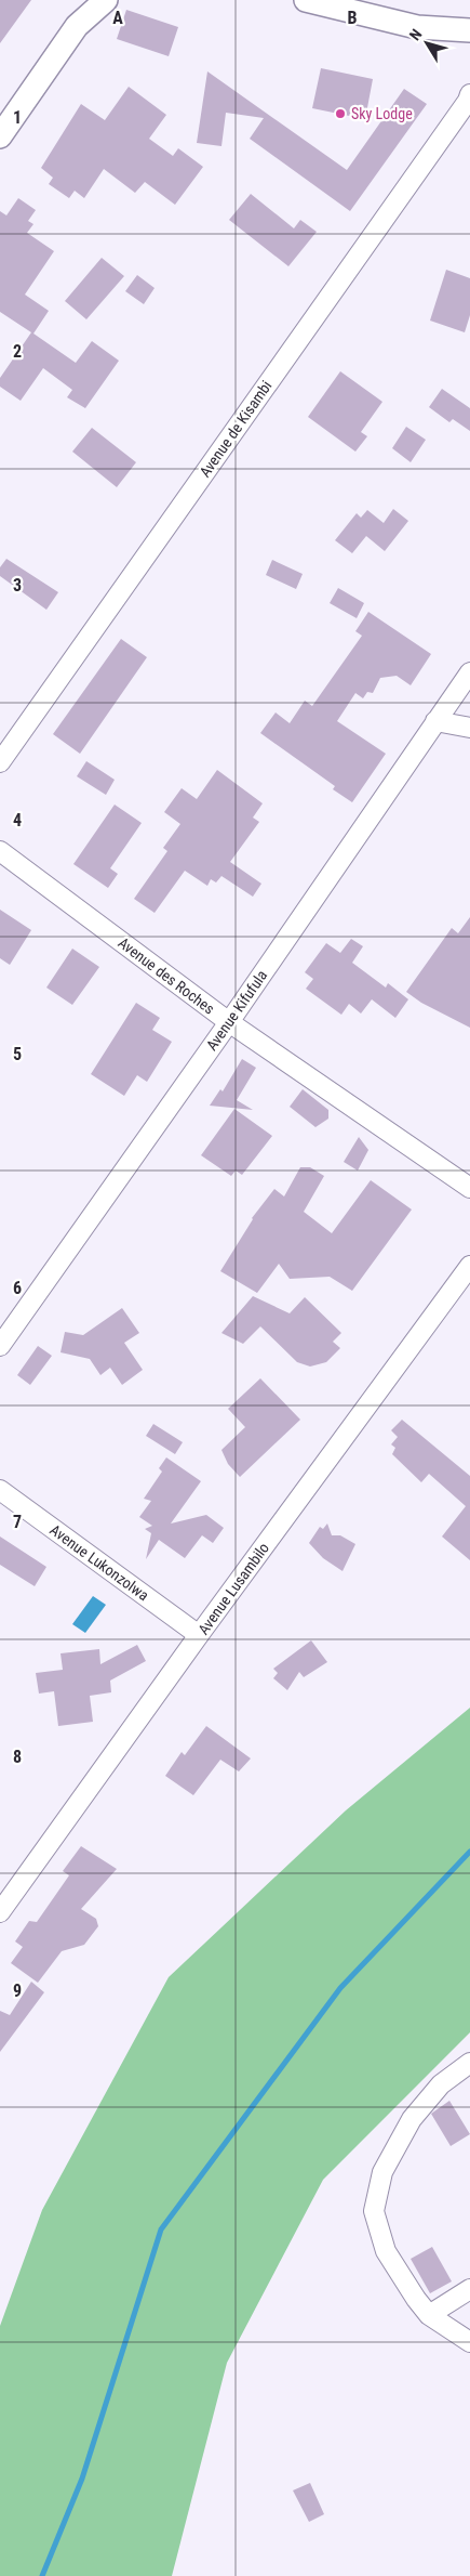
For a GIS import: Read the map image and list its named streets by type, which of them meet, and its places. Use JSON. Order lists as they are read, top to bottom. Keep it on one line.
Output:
{"streets":{"street":["Avenue de Kisambi","Avenue des Roches","Avenue Kifufula","Avenue Lukonzolwa","Avenue Lusambilo"]},"crossings":[["Avenue des Roches","Avenue Kifufula"],["Avenue Lukonzolwa","Avenue Lusambilo"]],"places":["Sky Lodge"],"north":"top left","grid":{"columns":["A","B"],"rows":["1","2","3","4","5","6","7","8","9"]}}
